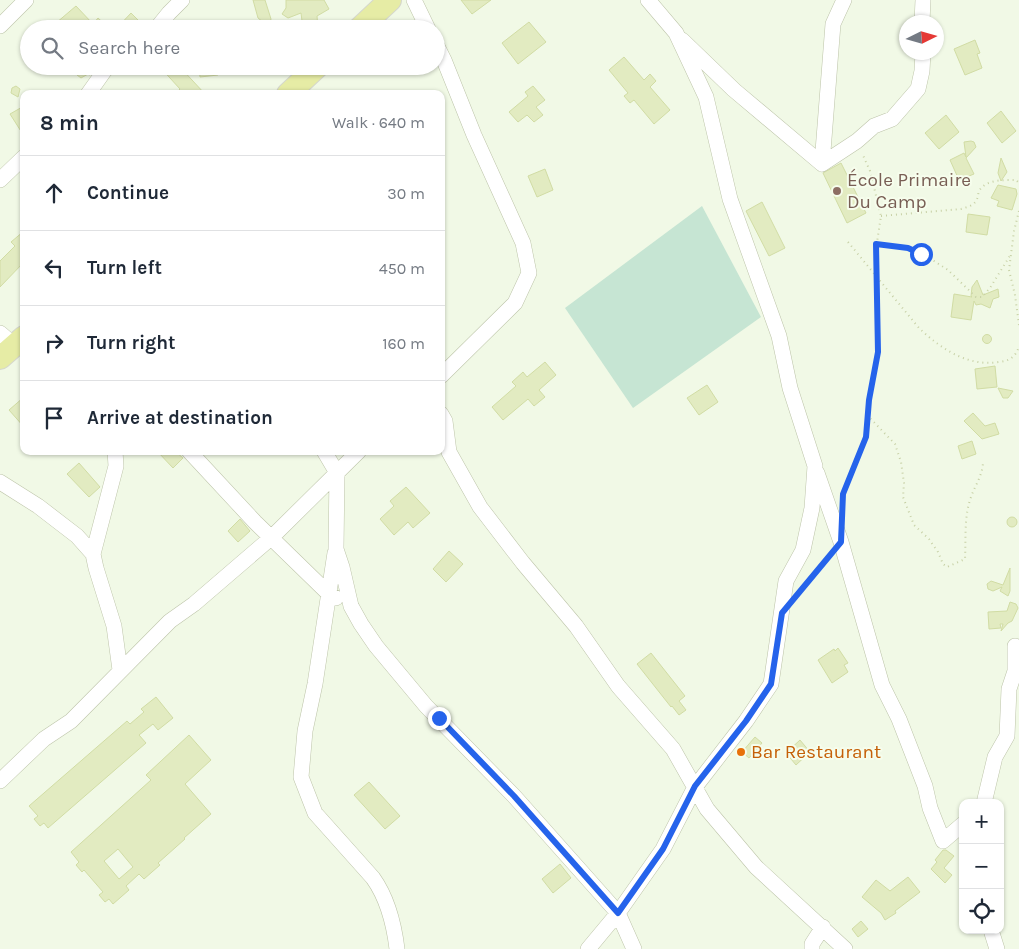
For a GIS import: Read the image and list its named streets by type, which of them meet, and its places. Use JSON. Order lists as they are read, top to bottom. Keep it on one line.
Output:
{"places":["École Primaire Du Camp","Bar Restaurant"],"north":"right","page":{"search":"Search here","heading":["8 min","Walk · 640 m"],"list":[["Continue","30 m"],["Turn left","450 m"],["Turn right","160 m"],"Arrive at destination"],"map_buttons":["+","−"]}}
